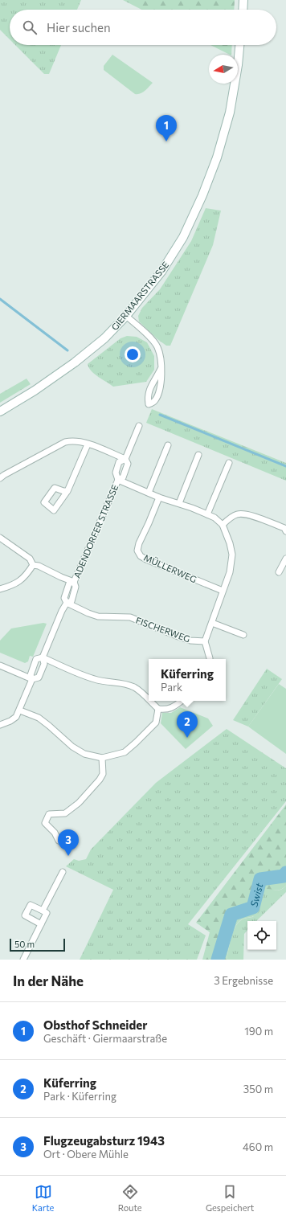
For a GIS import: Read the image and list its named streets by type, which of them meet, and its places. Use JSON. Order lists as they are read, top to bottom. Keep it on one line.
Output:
{"streets":{"main road":["GIERMAARSTRASSE"],"street":["ADENDORFER STRASSE","MÜLLERWEG","FISCHERWEG"]},"crossings":[["ADENDORFER STRASSE","FISCHERWEG"]],"water":["Swist"],"scale_bar":"50 m","north":"left","page":{"search":"Hier suchen","pins":["1","2","3"],"popup":["Küferring","Park"],"scale":"50 m","heading":["In der Nähe","3 Ergebnisse"],"list":[{"mark":"1","name":"Obsthof Schneider","note":"Geschäft · Giermaarstraße","value":"190 m"},{"mark":"2","name":"Küferring","note":"Park · Küferring","value":"350 m"},{"mark":"3","name":"Flugzeugabsturz 1943","note":"Ort · Obere Mühle","value":"460 m"}],"nav":["Karte","Route","Gespeichert"]}}
